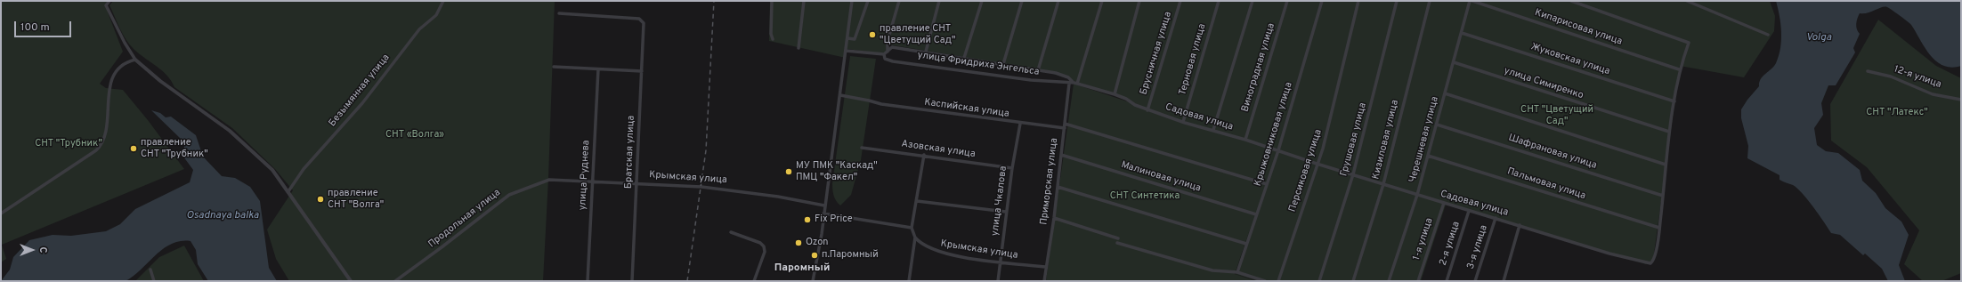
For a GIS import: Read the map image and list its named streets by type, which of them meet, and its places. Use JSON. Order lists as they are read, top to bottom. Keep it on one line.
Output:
{"streets":{"street":["Кипарисовая улица","Брусничная улица","Терновая улица","Жуковская улица","улица Фридриха Энгельса","Виноградная улица","12-я улица","улица Симиренко","Безымянная улица","Каспийская улица","Садовая улица","Крыжовниковая улица","Грушовая улица","Кизиловая улица","Черешневая улица","Азовская улица","Братская улица","Шафрановая улица","Персиковая улица","улица Руднева","Малиновая улица","Крымская улица","Приморская улица","Пальмовая улица","улица Чкалова","Продольная улица","1-я улица","2-я улица","3-я улица"]},"crossings":[["Кипарисовая улица","Садовая улица"],["Кипарисовая улица","Черешневая улица"],["Брусничная улица","Садовая улица"],["Терновая улица","Садовая улица"],["Жуковская улица","Садовая улица"],["Жуковская улица","Черешневая улица"],["улица Фридриха Энгельса","Садовая улица"],["улица Фридриха Энгельса","Приморская улица"],["Виноградная улица","Садовая улица"],["улица Симиренко","Садовая улица"],["улица Симиренко","Черешневая улица"],["Каспийская улица","Приморская улица"],["Каспийская улица","улица Чкалова"],["Садовая улица","Крыжовниковая улица"],["Садовая улица","Грушовая улица"],["Садовая улица","Кизиловая улица"],["Садовая улица","Черешневая улица"],["Садовая улица","Шафрановая улица"],["Садовая улица","Персиковая улица"],["Садовая улица","Пальмовая улица"],["Садовая улица","1-я улица"],["Садовая улица","2-я улица"],["Садовая улица","3-я улица"],["Крыжовниковая улица","Малиновая улица"],["Черешневая улица","Шафрановая улица"],["Черешневая улица","Пальмовая улица"],["Азовская улица","улица Чкалова"],["Братская улица","Крымская улица"],["улица Руднева","Крымская улица"],["Малиновая улица","Приморская улица"],["Крымская улица","Приморская улица"],["Крымская улица","улица Чкалова"],["Крымская улица","Продольная улица"]],"districts":["Паромный"],"water":["Volga","Osadnaya balka"],"parks":["СНТ \"Цветущий Сад\"","СНТ \"Латекс\"","СНТ «Волга»","СНТ \"Трубник\"","СНТ Синтетика"],"places":["правление СНТ \"Цветущий Сад\"","правление СНТ \"Трубник\"","МУ ПМК \"Каскад\" ПМЦ \"Факел\"","правление СНТ \"Волга\"","Fix Price","Ozon","п.Паромный"],"scale_bar":"100 m","north":"right"}
